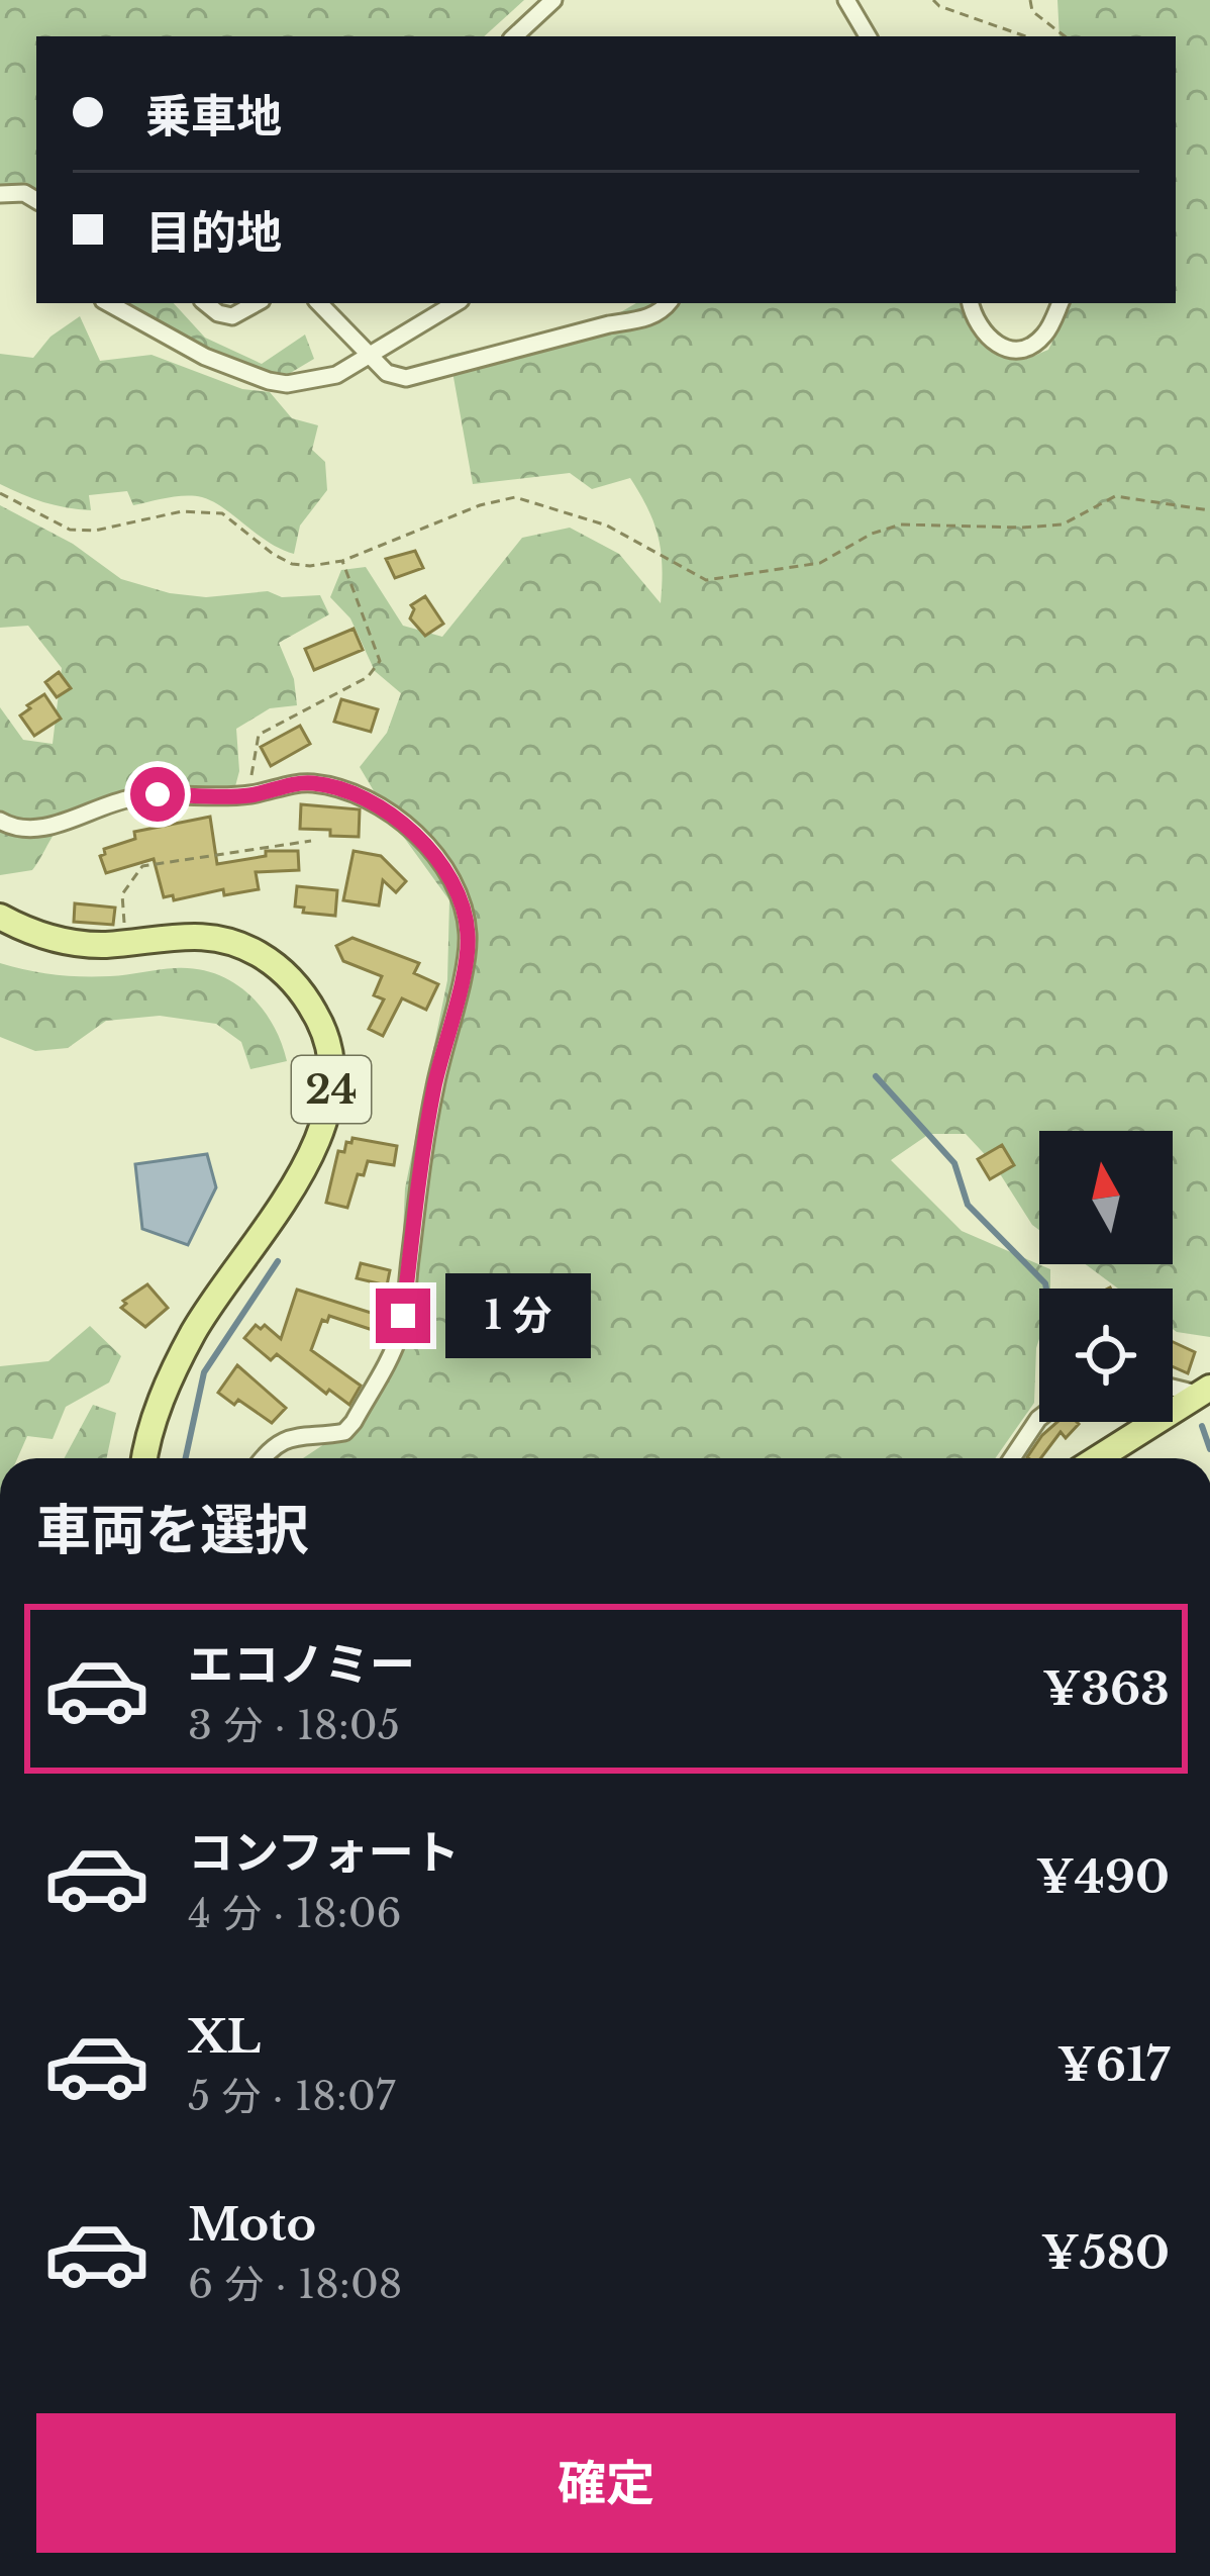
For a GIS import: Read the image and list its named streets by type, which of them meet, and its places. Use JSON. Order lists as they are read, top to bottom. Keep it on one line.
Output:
{"streets":{"main road":["24"]},"north":"top","page":{"banner":["乗車地","目的地"],"bubble":"1 分","heading":"車両を選択","list":[{"name":"エコノミー","note":"3 分 · 18:05","value":"¥363"},{"name":"コンフォート","note":"4 分 · 18:06","value":"¥490"},{"name":"XL","note":"5 分 · 18:07","value":"¥617"},{"name":"Moto","note":"6 分 · 18:08","value":"¥580"}],"buttons":"確定"}}
